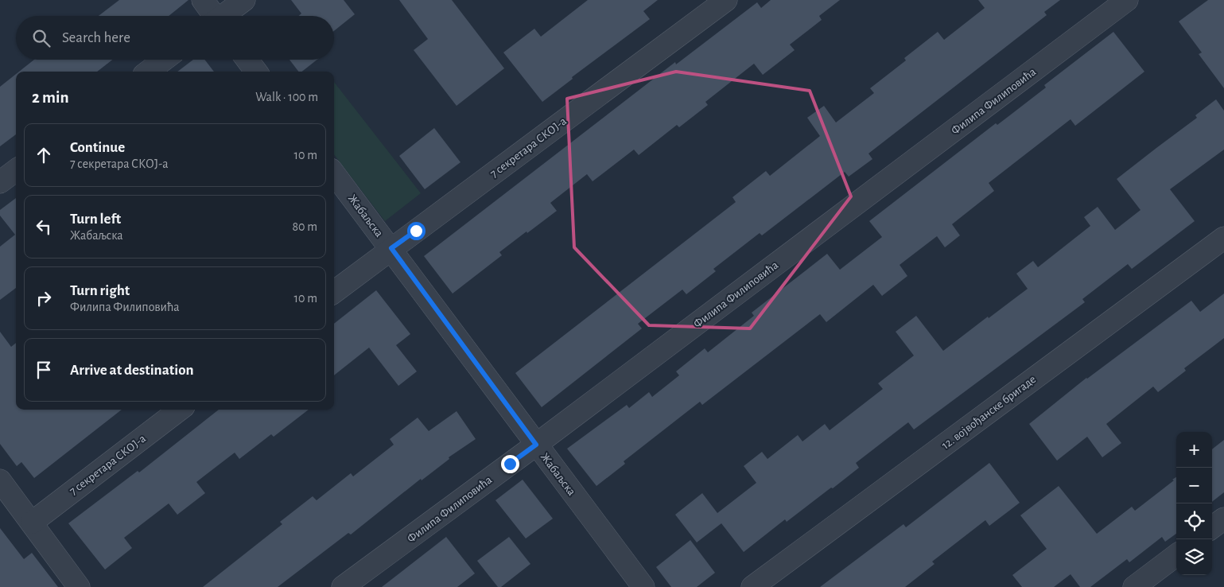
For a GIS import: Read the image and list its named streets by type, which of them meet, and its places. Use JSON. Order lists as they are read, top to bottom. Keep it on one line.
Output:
{"streets":{"street":["Филипа Филиповића","7 секретара СКОЈ-а","Жабаљска","12. војвођанске бригаде"]},"crossings":[["Филипа Филиповића","Жабаљска"],["7 секретара СКОЈ-а","Жабаљска"]],"page":{"search":"Search here","heading":["2 min","Walk · 100 m"],"list":[["Continue","7 секретара СКОЈ-а","10 m"],["Turn left","Жабаљска","80 m"],["Turn right","Филипа Филиповића","10 m"],"Arrive at destination"],"map_buttons":["+","−"]}}
